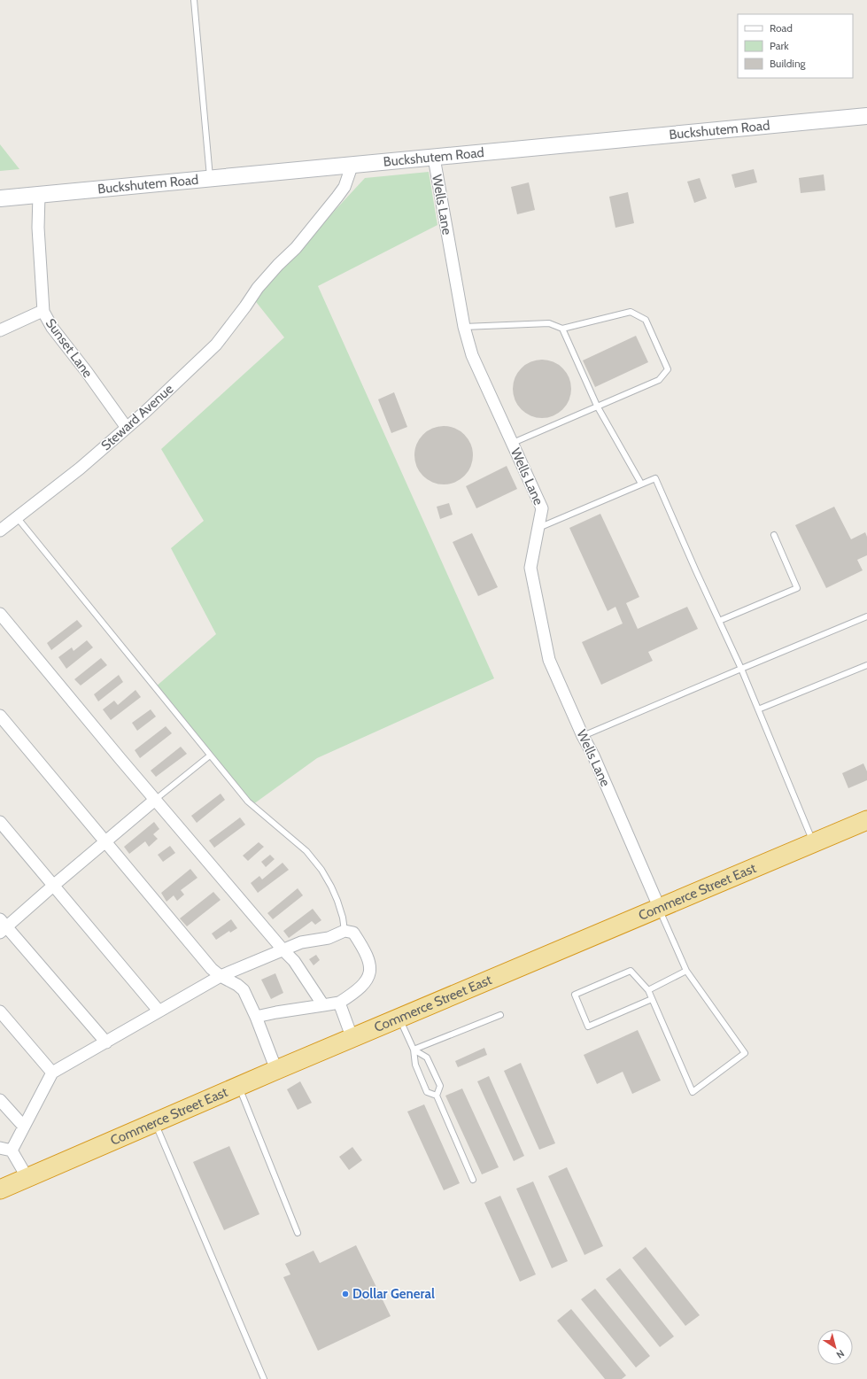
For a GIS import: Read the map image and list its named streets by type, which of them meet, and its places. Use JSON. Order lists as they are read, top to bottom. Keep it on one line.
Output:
{"streets":{"highway":["Commerce Street East"],"main road":["Buckshutem Road"],"street":["Wells Lane","Sunset Lane","Steward Avenue"]},"crossings":[["Buckshutem Road","Wells Lane"],["Buckshutem Road","Sunset Lane"],["Buckshutem Road","Steward Avenue"],["Wells Lane","Commerce Street East"],["Sunset Lane","Steward Avenue"]],"places":["Dollar General"],"legend":["Road","Park","Building"],"north":"bottom right"}
